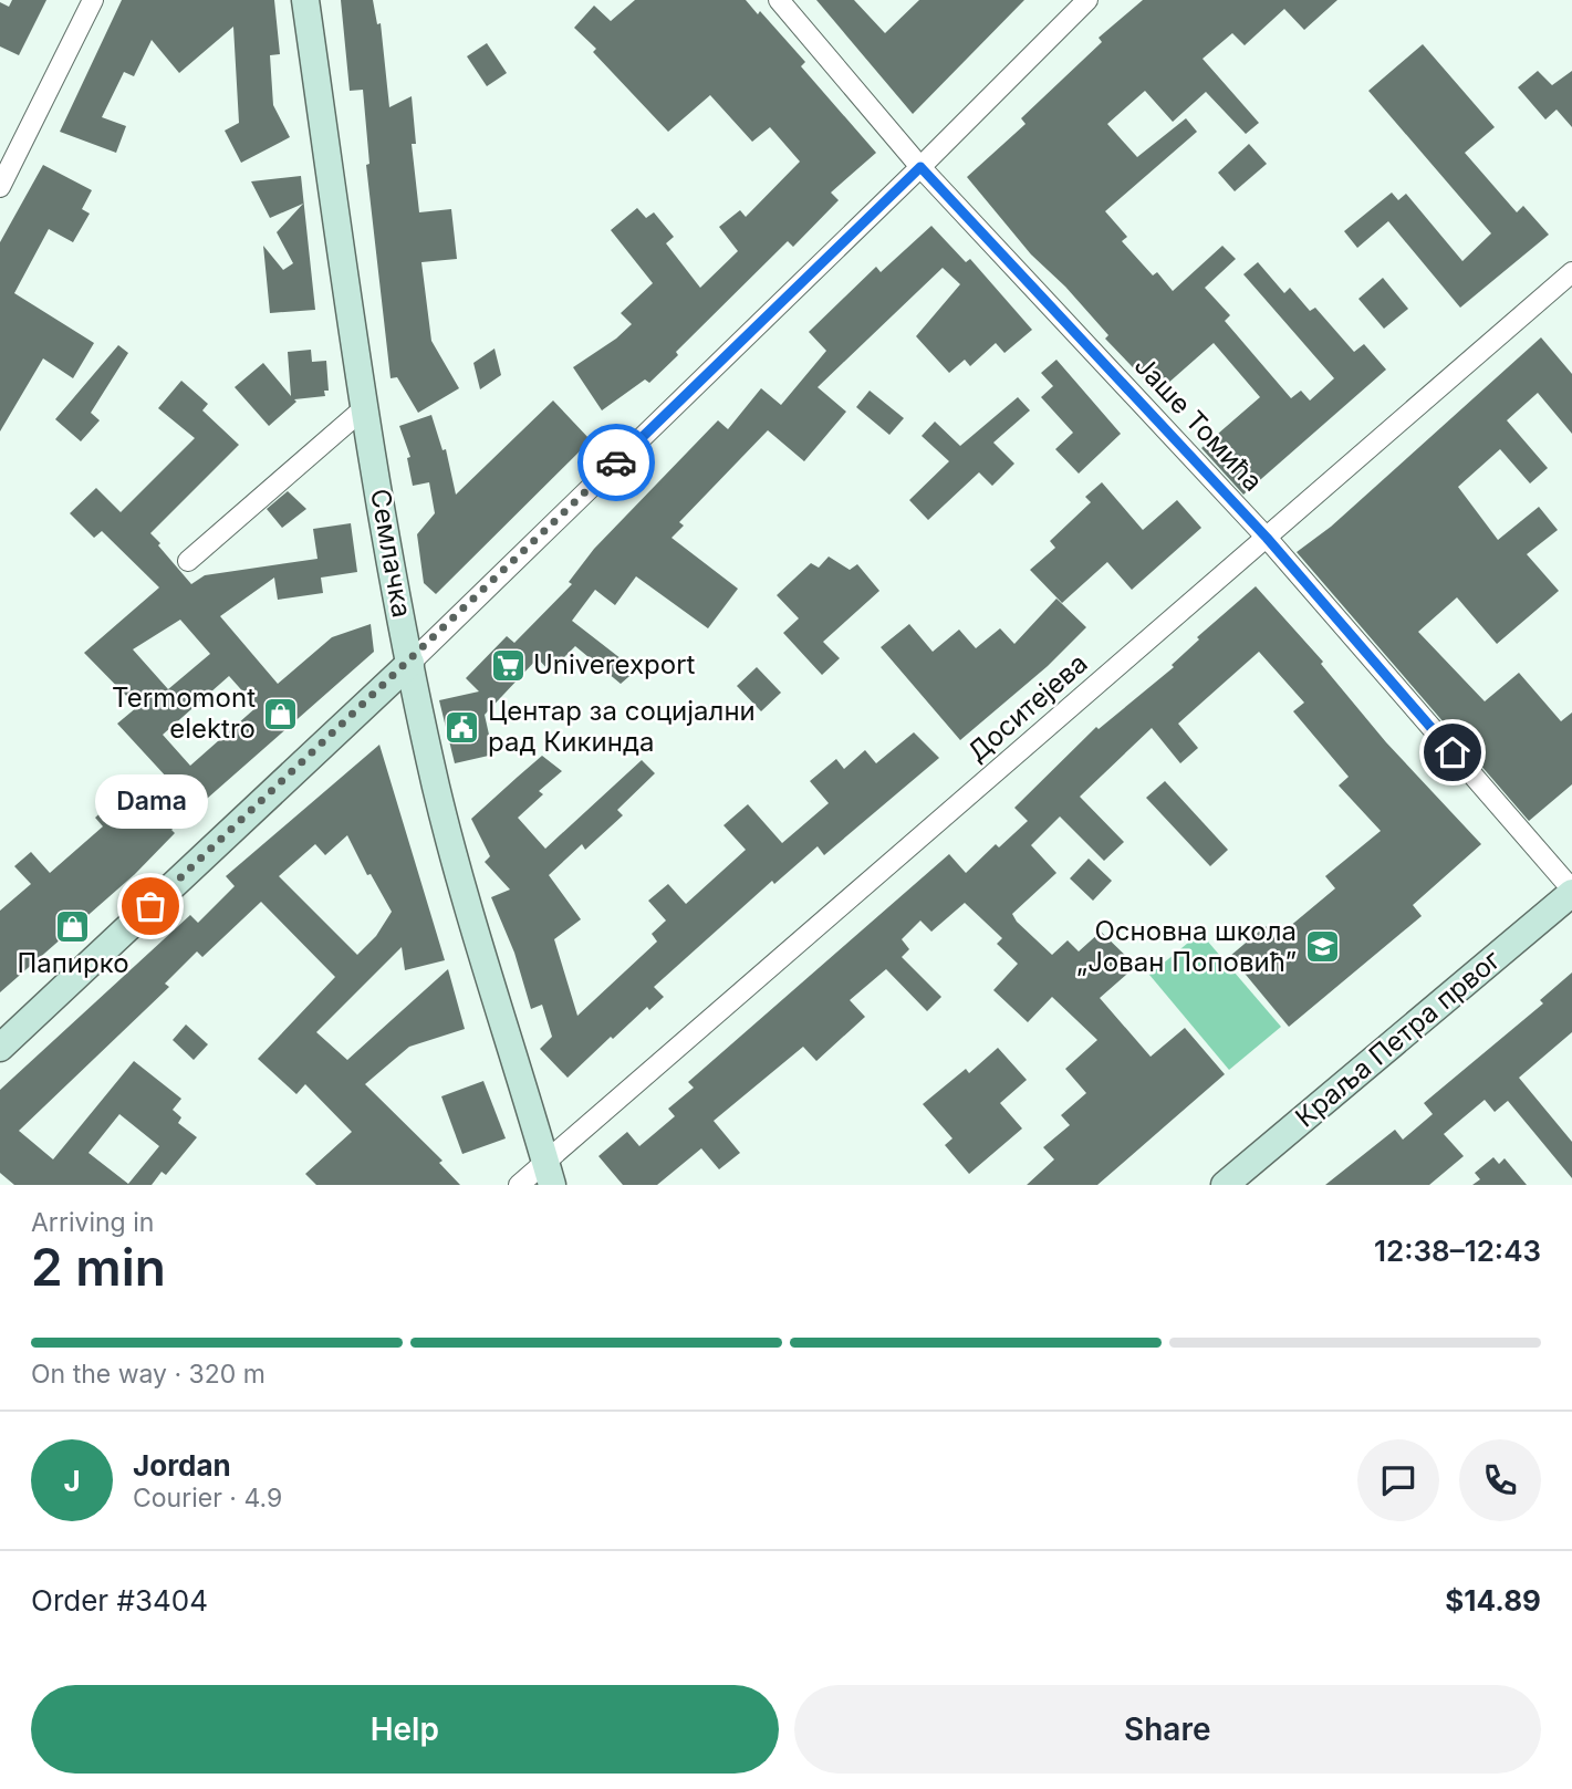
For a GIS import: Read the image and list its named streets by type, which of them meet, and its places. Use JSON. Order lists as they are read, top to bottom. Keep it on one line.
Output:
{"streets":{"main road":["Семлачка","Краља Петра првог"],"street":["Јаше Томића","Доситејева"]},"crossings":[["Јаше Томића","Доситејева"],["Јаше Томића","Краља Петра првог"],["Семлачка","Доситејева"]],"places":{"supermarket":["Univerexport"],"shop":["Termomont elektro","Папирко"],"public building":["Центар за социјални рад Кикинда"],"other":["Dama"],"school or university":["Основна школа „Јован Поповић”"]},"page":{"bubble":"Dama","heading":["2 min","Arriving in","12:38–12:43"],"panel":["Jordan","Courier · 4.9","Order #3404","$14.89"],"bar":"On the way · 320 m","round":"J","buttons":["Help","Share"]}}
